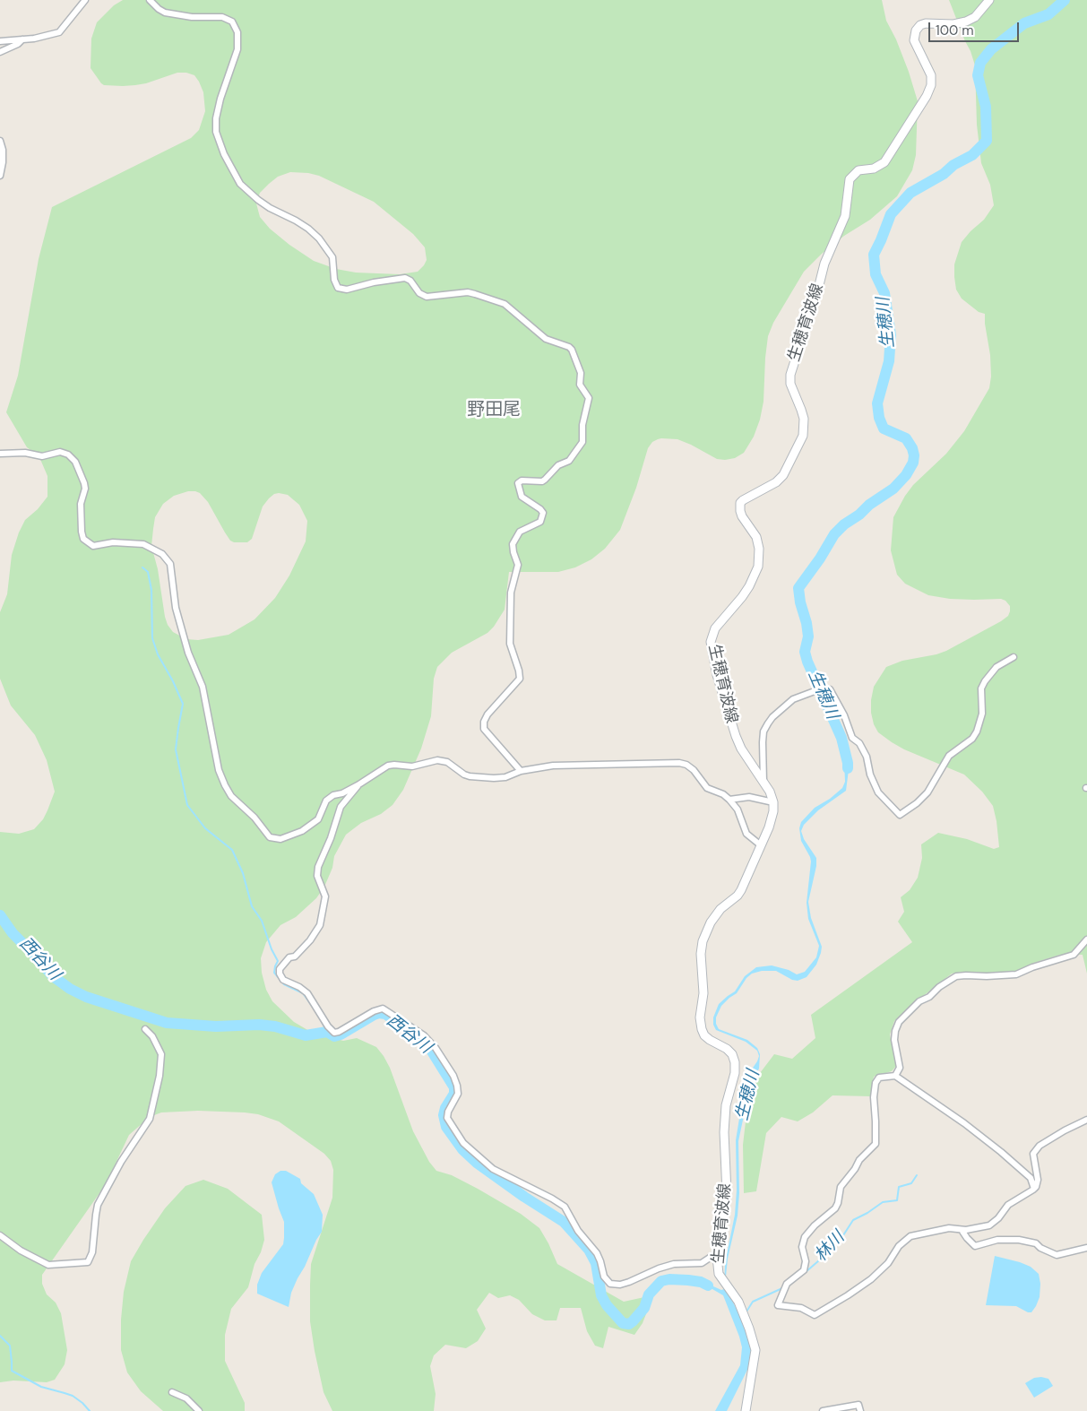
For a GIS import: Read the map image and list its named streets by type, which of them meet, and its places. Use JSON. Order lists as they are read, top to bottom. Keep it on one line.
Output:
{"streets":{"main road":["生穂育波線"]},"districts":["野田尾"],"water":["生穂川","西谷川","林川"],"scale_bar":"100 m"}
